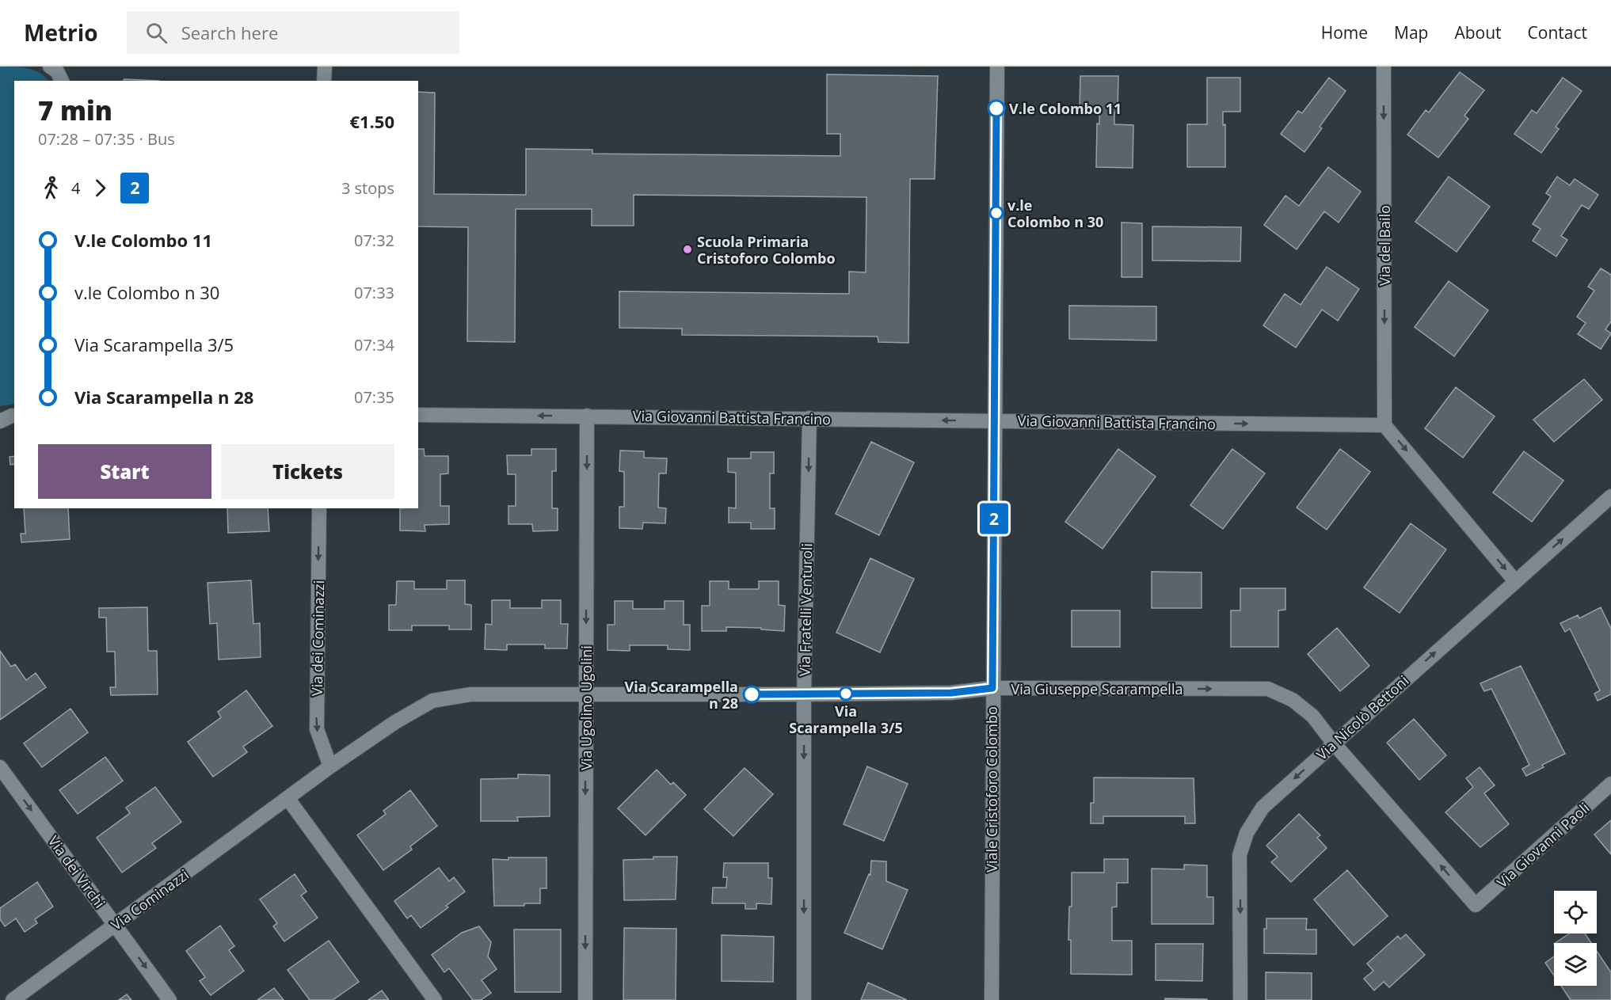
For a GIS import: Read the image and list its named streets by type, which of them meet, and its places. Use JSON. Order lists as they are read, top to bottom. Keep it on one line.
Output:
{"streets":{"street":["Via del Bailo","Via Giovanni Battista Francino","Via Fratelli Venturoli","Via dei Cominazzi","Via Giuseppe Scarampella","Via Ugolino Ugolini","Via Nicolò Bettoni","Viale Cristoforo Colombo","Via Giovanni Paoli","Via dei Virchi","Via Cominazzi"]},"crossings":[["Via del Bailo","Via Giovanni Battista Francino"],["Via Giovanni Battista Francino","Via Fratelli Venturoli"],["Via Giovanni Battista Francino","Via Ugolino Ugolini"],["Via Giovanni Battista Francino","Viale Cristoforo Colombo"],["Via Fratelli Venturoli","Via Giuseppe Scarampella"],["Via dei Cominazzi","Via Giuseppe Scarampella"],["Via dei Cominazzi","Via Cominazzi"],["Via Giuseppe Scarampella","Via Ugolino Ugolini"],["Via Giuseppe Scarampella","Via Nicolò Bettoni"],["Via Giuseppe Scarampella","Viale Cristoforo Colombo"],["Via Giuseppe Scarampella","Via Giovanni Paoli"],["Via Giuseppe Scarampella","Via Cominazzi"],["Via dei Virchi","Via Cominazzi"]],"one_way":["Via del Bailo","Via Fratelli Venturoli","Via dei Cominazzi","Via Ugolino Ugolini","Via dei Virchi"],"places":["V.le Colombo 11","v.le Colombo n 30","Scuola Primaria Cristoforo Colombo","Via Scarampella 3/5","Via Scarampella n 28"],"lines":["bus line 2"],"page":{"header":"Metrio","search":"Search here","nav":["Home","Map","About","Contact"],"on_map":"2","heading":["7 min","07:28 – 07:35 · Bus","€1.50"],"legs":["4","2","3 stops"],"list":[{"name":"V.le Colombo 11","value":"07:32"},{"name":"v.le Colombo n 30","value":"07:33"},{"name":"Via Scarampella 3/5","value":"07:34"},{"name":"Via Scarampella n 28","value":"07:35"}],"buttons":["Start","Tickets"]}}
